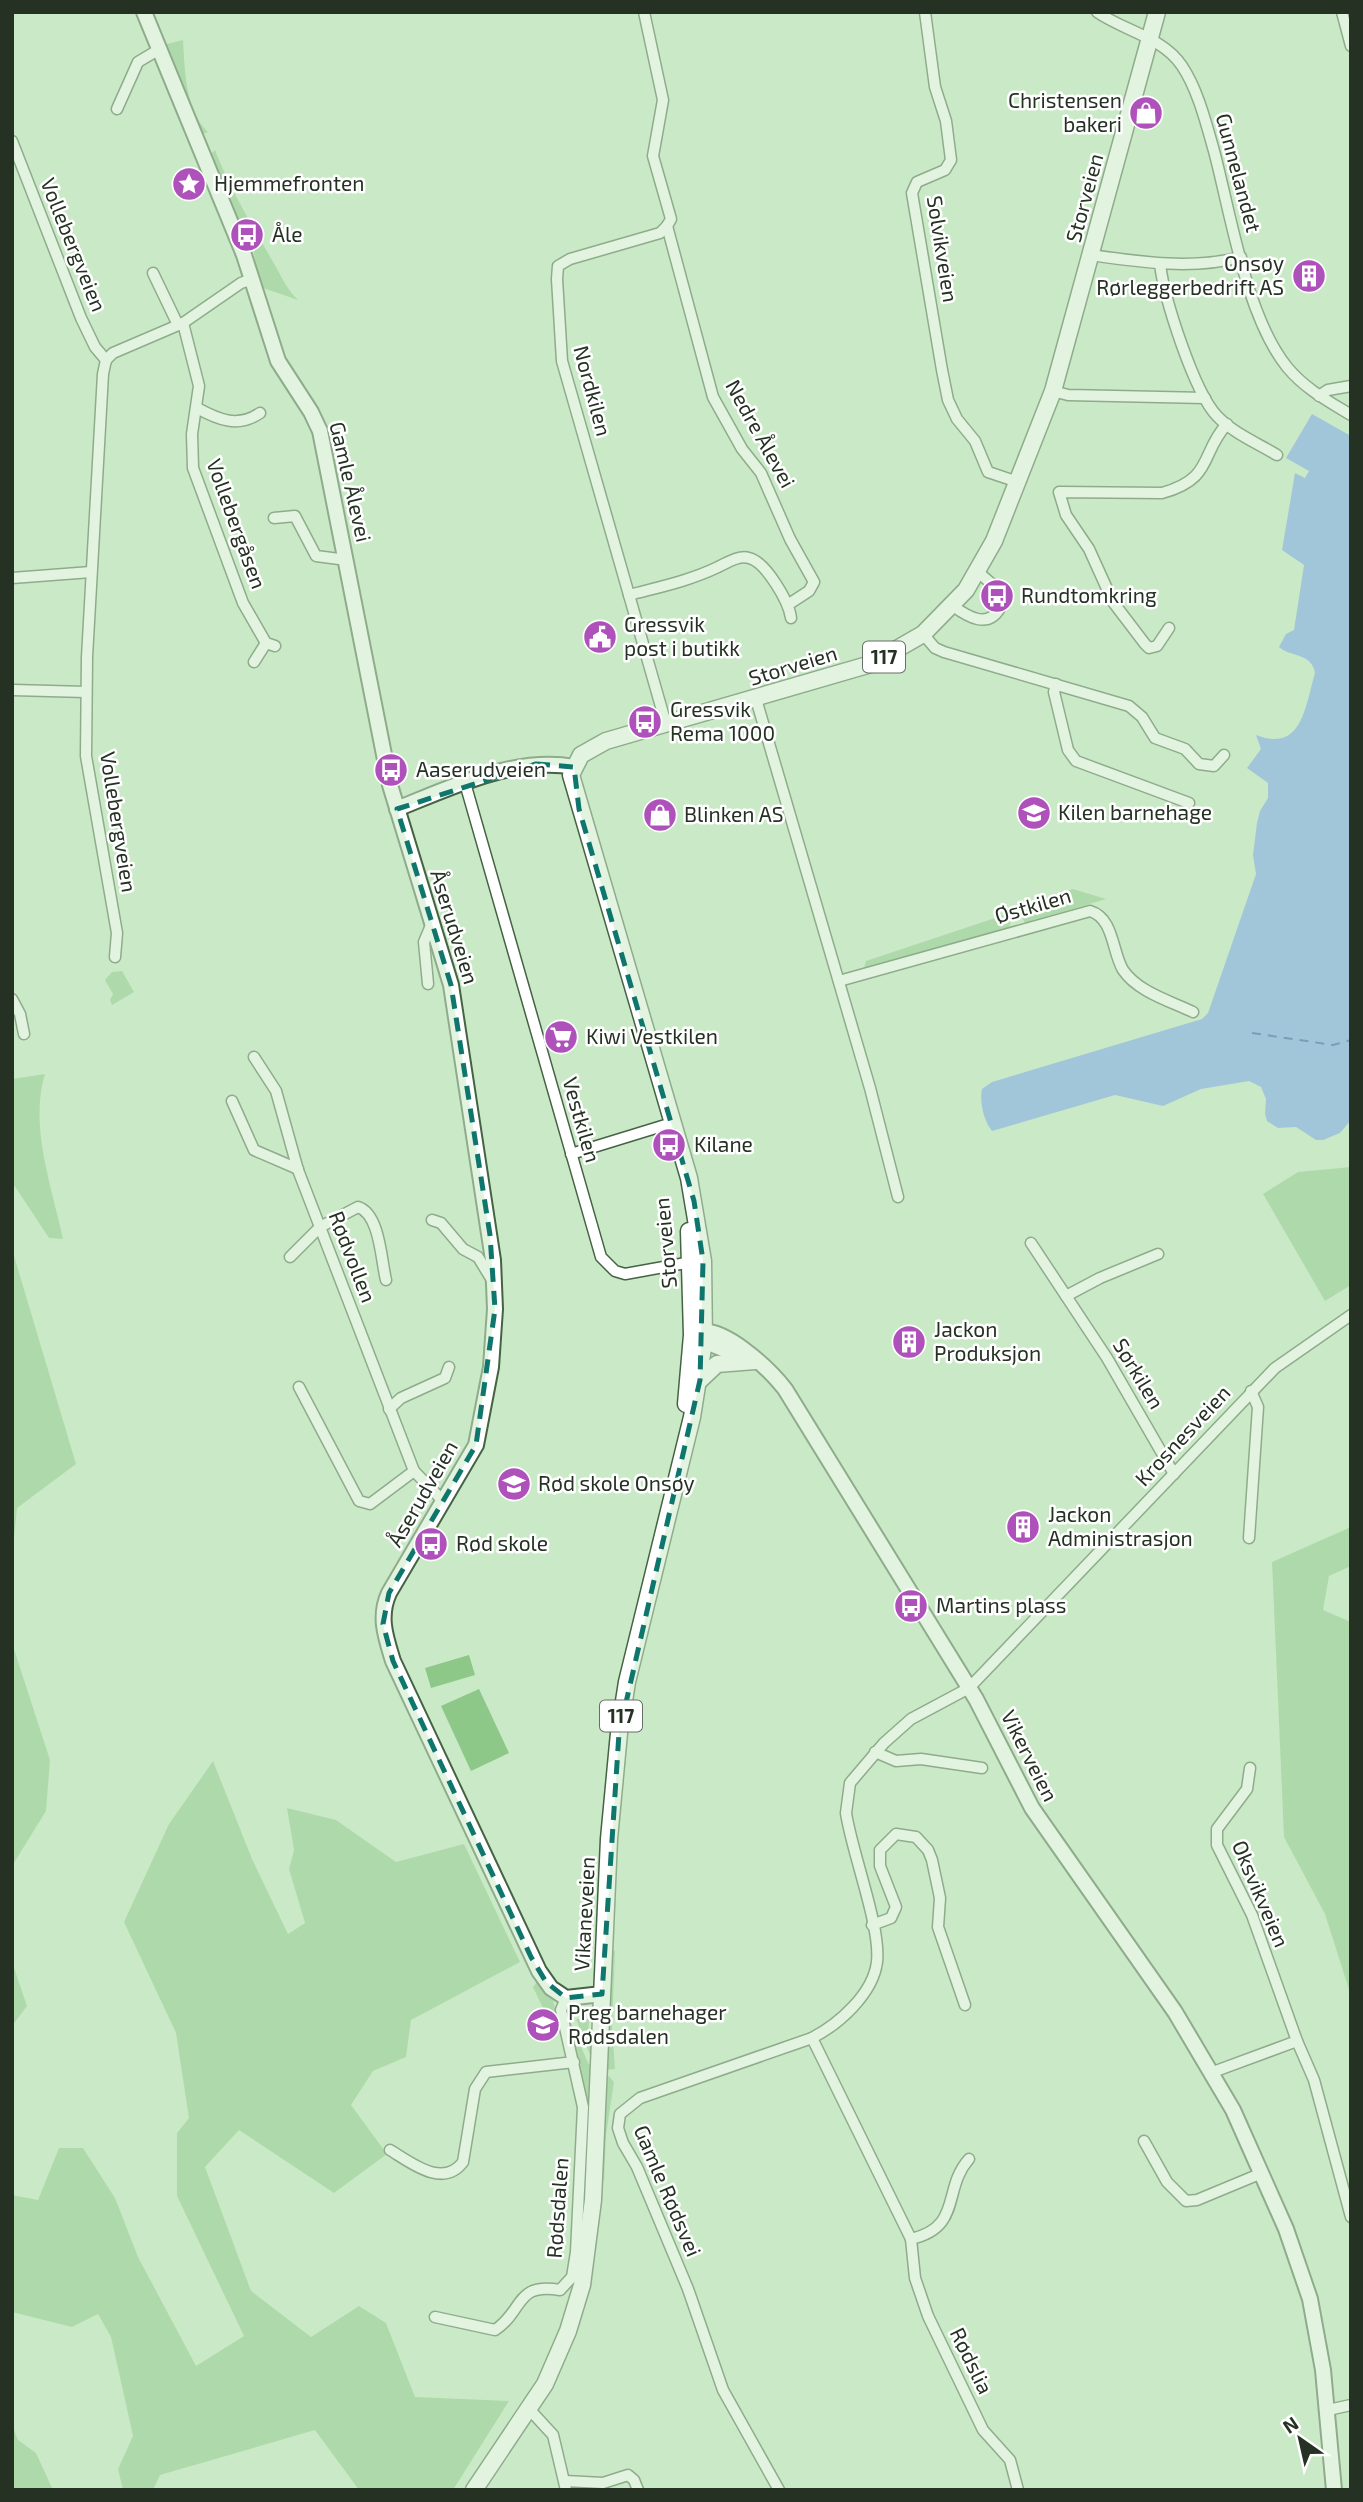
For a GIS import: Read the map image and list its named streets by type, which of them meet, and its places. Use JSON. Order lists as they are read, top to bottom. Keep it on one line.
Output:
{"streets":{"main road":["Storveien","Gamle Ålevei","117","Åserudveien","Vikerveien","Vikaneveien"],"street":["Gunnelandet","Vollebergveien","Solvikveien","Nordkilen","Nedre Ålevei","Vollebergåsen","Østkilen","Vestkilen","Rødvollen","Sørkilen","Krosnesveien","Oksvikveien","Gamle Rødsvei","Rødsdalen","Rødslia"]},"crossings":[["Gunnelandet","Storveien"],["Storveien","Solvikveien"],["Storveien","Nordkilen"],["Storveien","Vikerveien"],["Storveien","Vikaneveien"],["Nordkilen","Nedre Ålevei"],["Gamle Ålevei","Åserudveien"],["Åserudveien","Rødvollen"],["Åserudveien","Rødsdalen"],["Sørkilen","Krosnesveien"],["Krosnesveien","Vikerveien"],["Krosnesveien","Gamle Rødsvei"],["Vikerveien","Vikaneveien"],["Vikerveien","Gamle Rødsvei"],["Gamle Rødsvei","Rødslia"]],"places":{"shop":["Christensen bakeri","Blinken AS"],"place":["Hjemmefronten"],"bus stop":["Åle","Rundtomkring","Gressvik Rema 1000","Aaserudveien","Kilane","Rød skole","Martins plass"],"building":["Onsøy Rørleggerbedrift AS","Jackon Produksjon","Jackon Administrasjon"],"public building":["Gressvik post i butikk"],"school or university":["Kilen barnehage","Rød skole Onsøy","Preg barnehager Rødsdalen"],"supermarket":["Kiwi Vestkilen"]},"north":"top left"}
